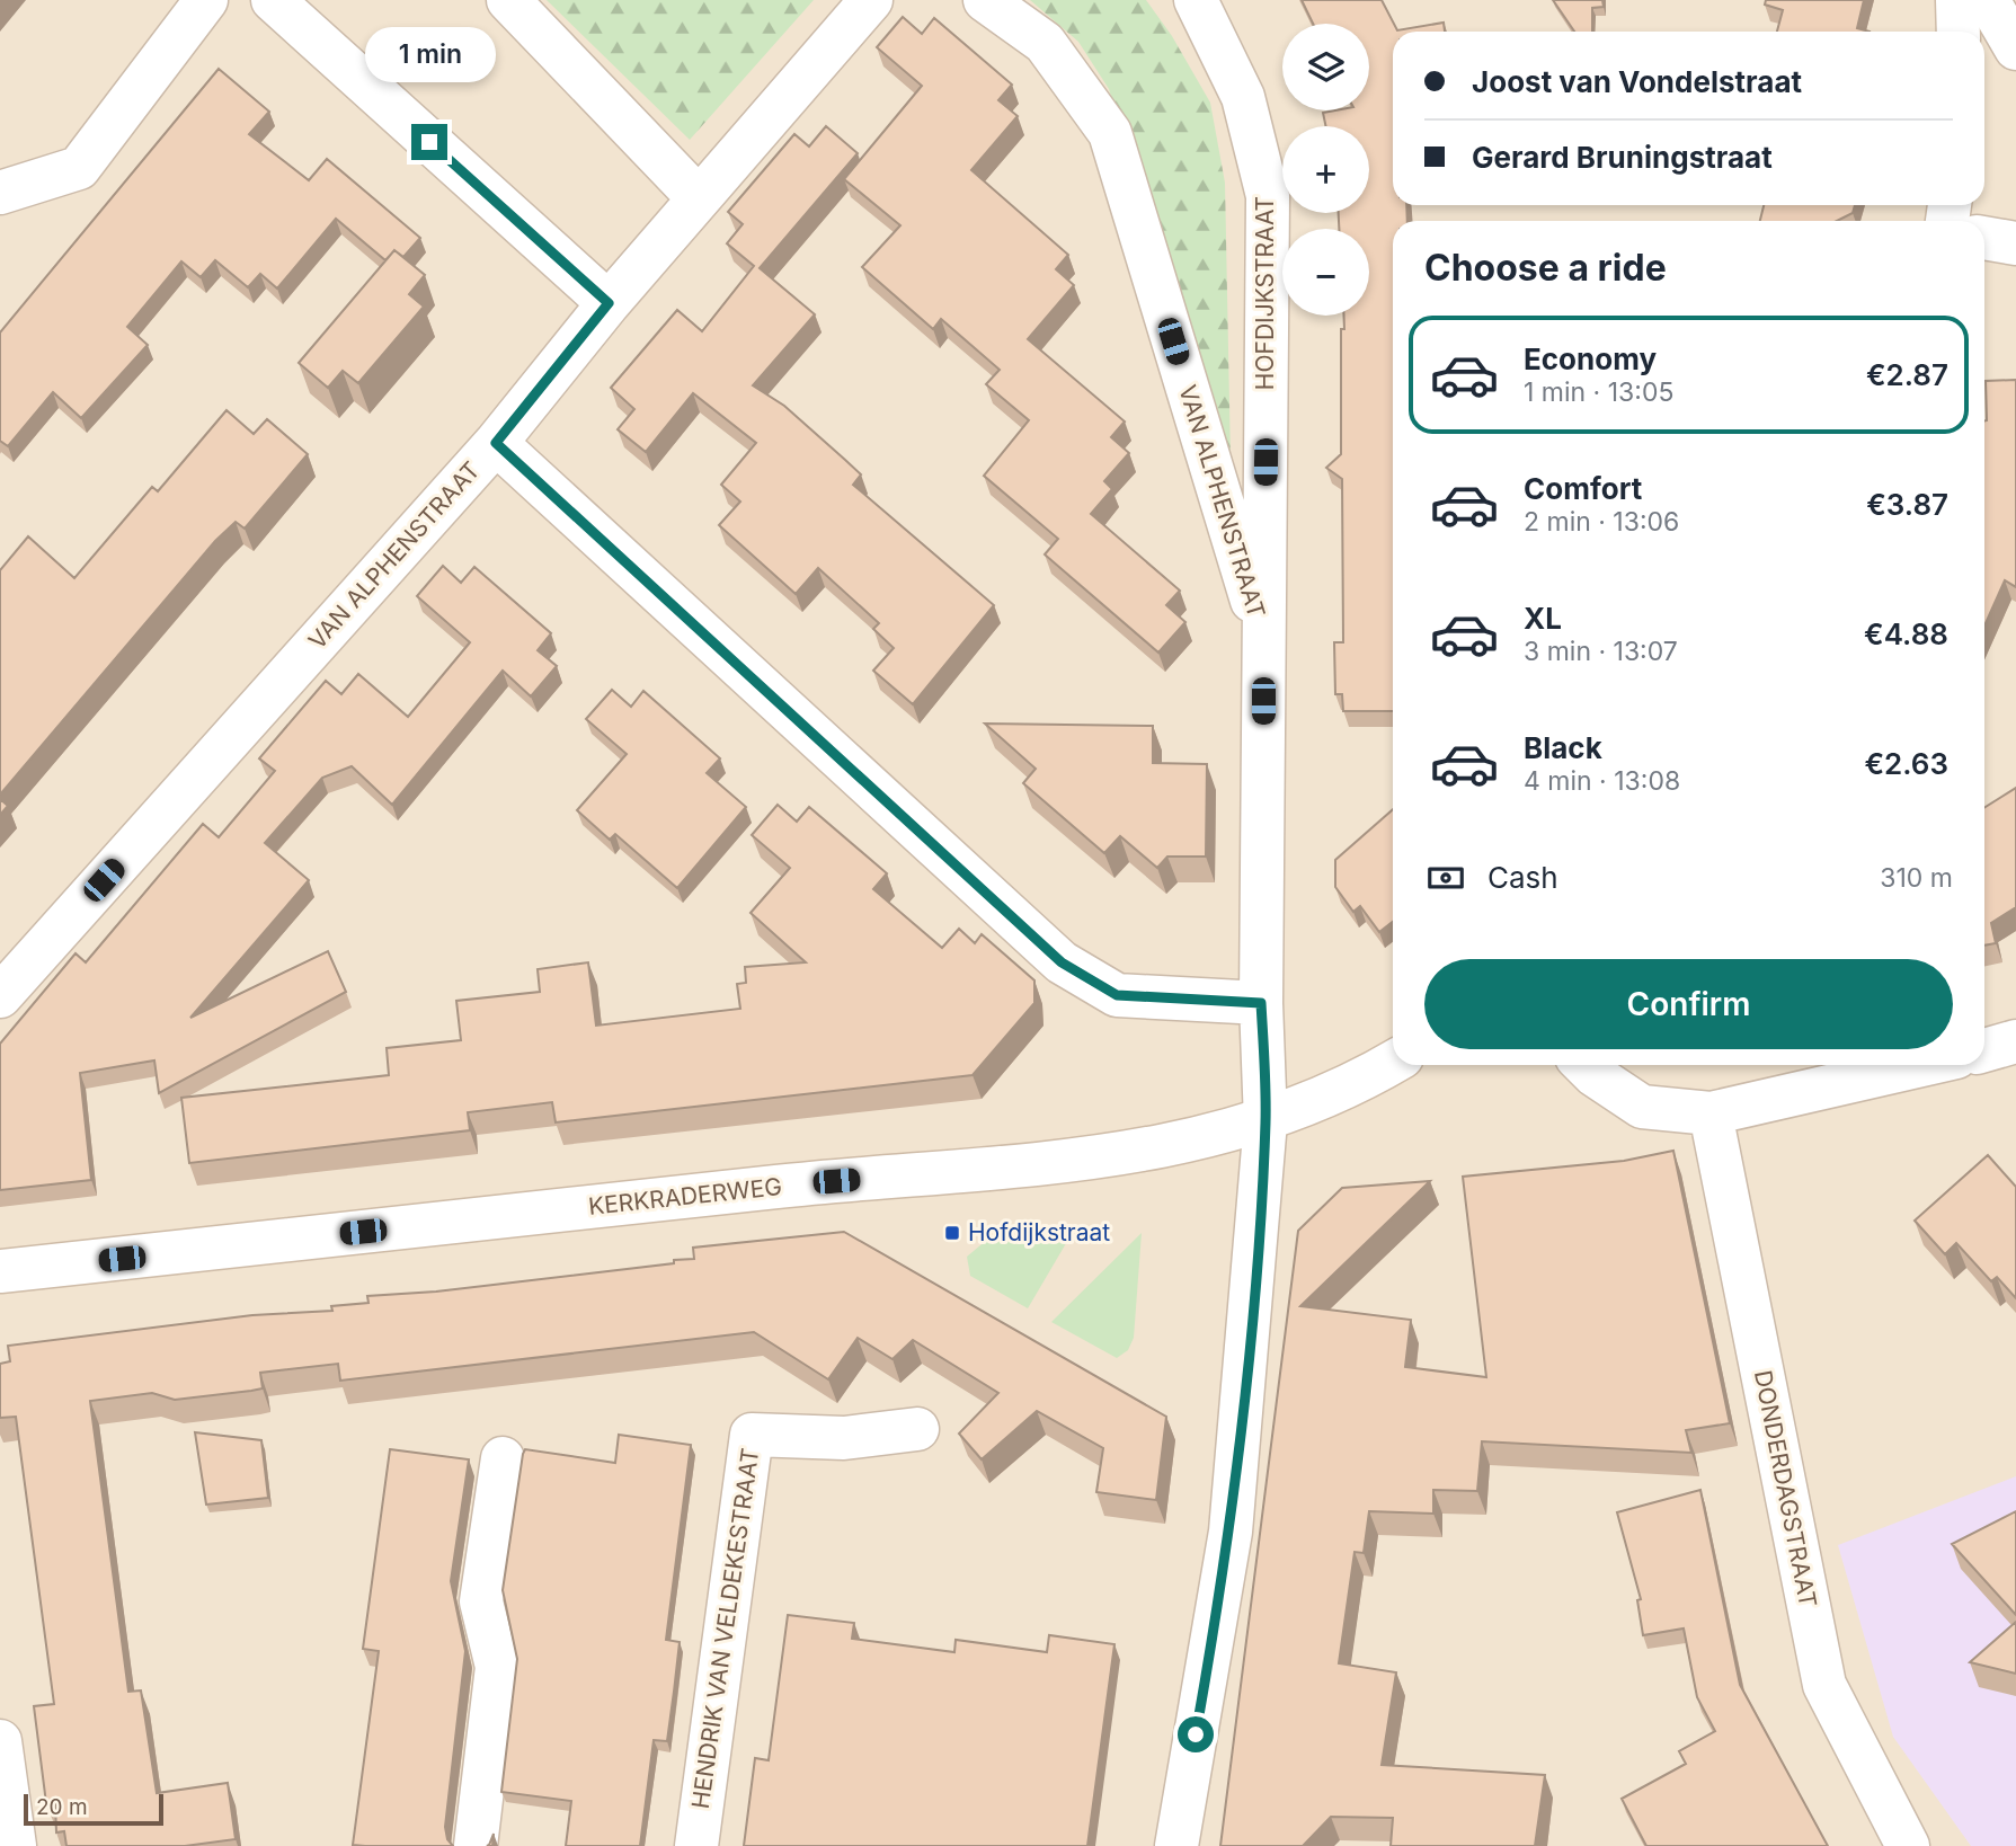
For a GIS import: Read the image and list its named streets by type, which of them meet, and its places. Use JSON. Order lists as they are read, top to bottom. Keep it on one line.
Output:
{"streets":{"street":["HOFDIJKSTRAAT","VAN ALPHENSTRAAT","KERKRADERWEG","DONDERDAGSTRAAT","HENDRIK VAN VELDEKESTRAAT"]},"crossings":[["HOFDIJKSTRAAT","VAN ALPHENSTRAAT"],["HOFDIJKSTRAAT","KERKRADERWEG"]],"places":{"transit":["Hofdijkstraat"]},"scale_bar":"20 m","page":{"map_buttons":["+","−"],"bubble":"1 min","banner":["Joost van Vondelstraat","Gerard Bruningstraat"],"heading":"Choose a ride","list":[{"name":"Economy","note":"1 min · 13:05","value":"€2.87"},{"name":"Comfort","note":"2 min · 13:06","value":"€3.87"},{"name":"XL","note":"3 min · 13:07","value":"€4.88"},{"name":"Black","note":"4 min · 13:08","value":"€2.63"}],"pay":["Cash","310 m"],"buttons":"Confirm","scale":"20 m"}}
